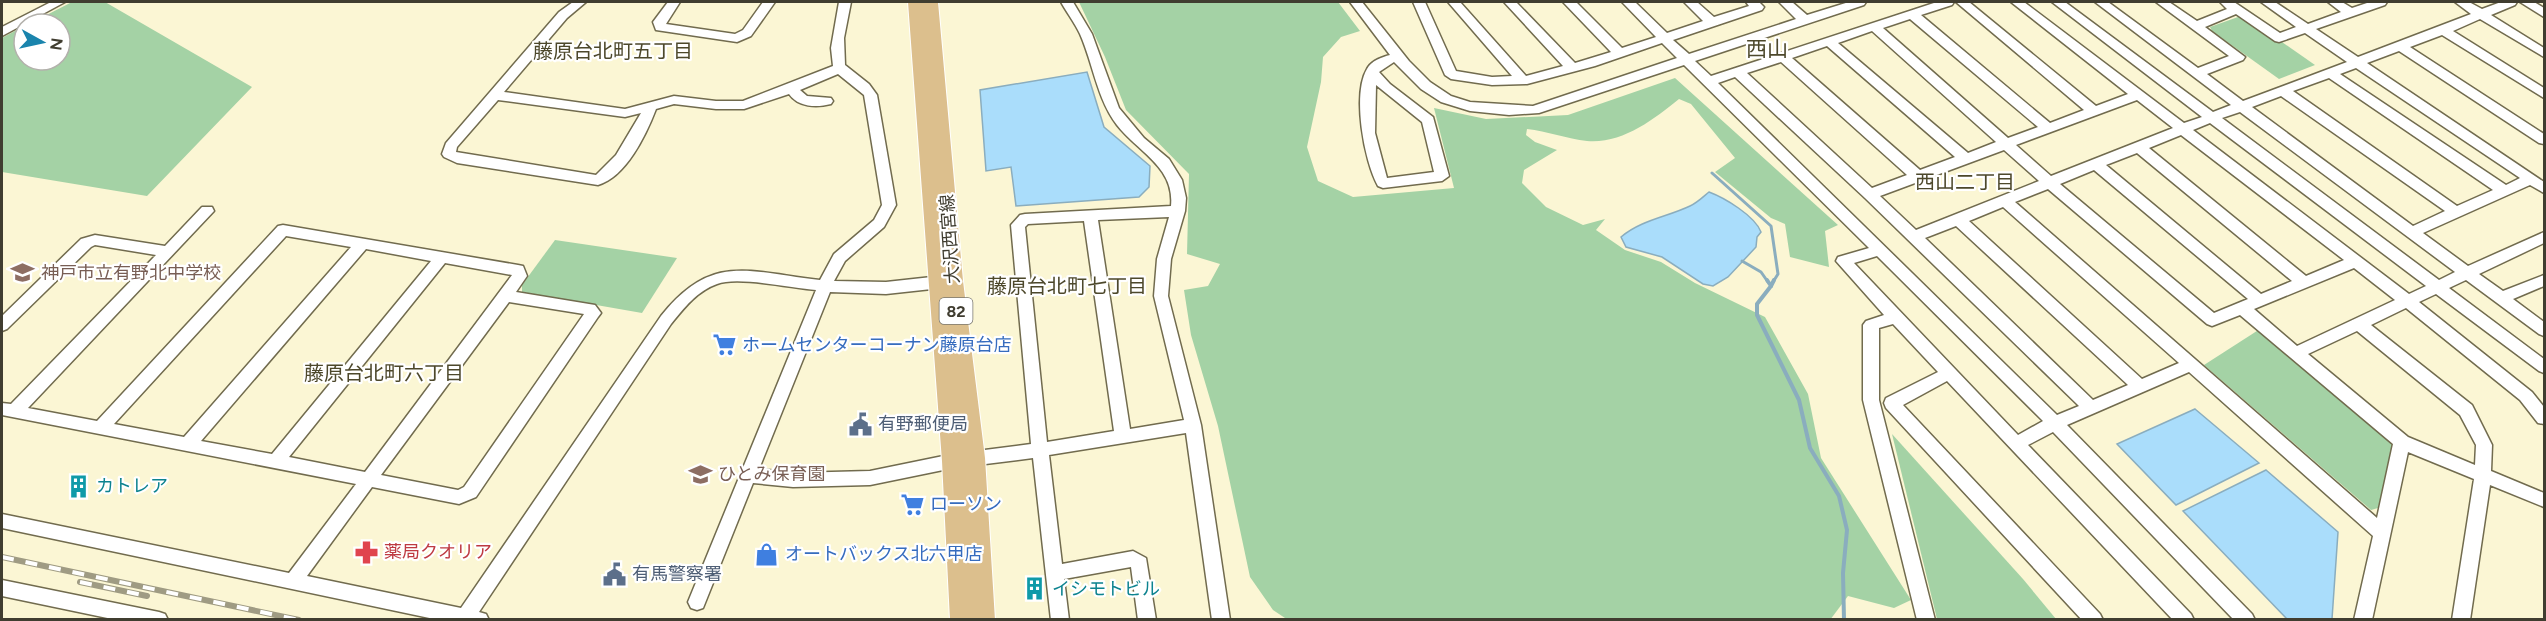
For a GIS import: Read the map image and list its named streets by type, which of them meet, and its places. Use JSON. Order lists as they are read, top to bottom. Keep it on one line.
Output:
{"streets":{"main road":["大沢西宮線","82"]},"districts":["西山","藤原台北町五丁目","西山二丁目","藤原台北町七丁目","藤原台北町六丁目"],"places":{"school or university":["神戸市立有野北中学校","ひとみ保育園"],"supermarket":["ホームセンターコーナン藤原台店","ローソン"],"public building":["有野郵便局","有馬警察署"],"building":["カトレア","イシモトビル"],"pharmacy":["薬局クオリア"],"shop":["オートバックス北六甲店"]},"north":"right"}
